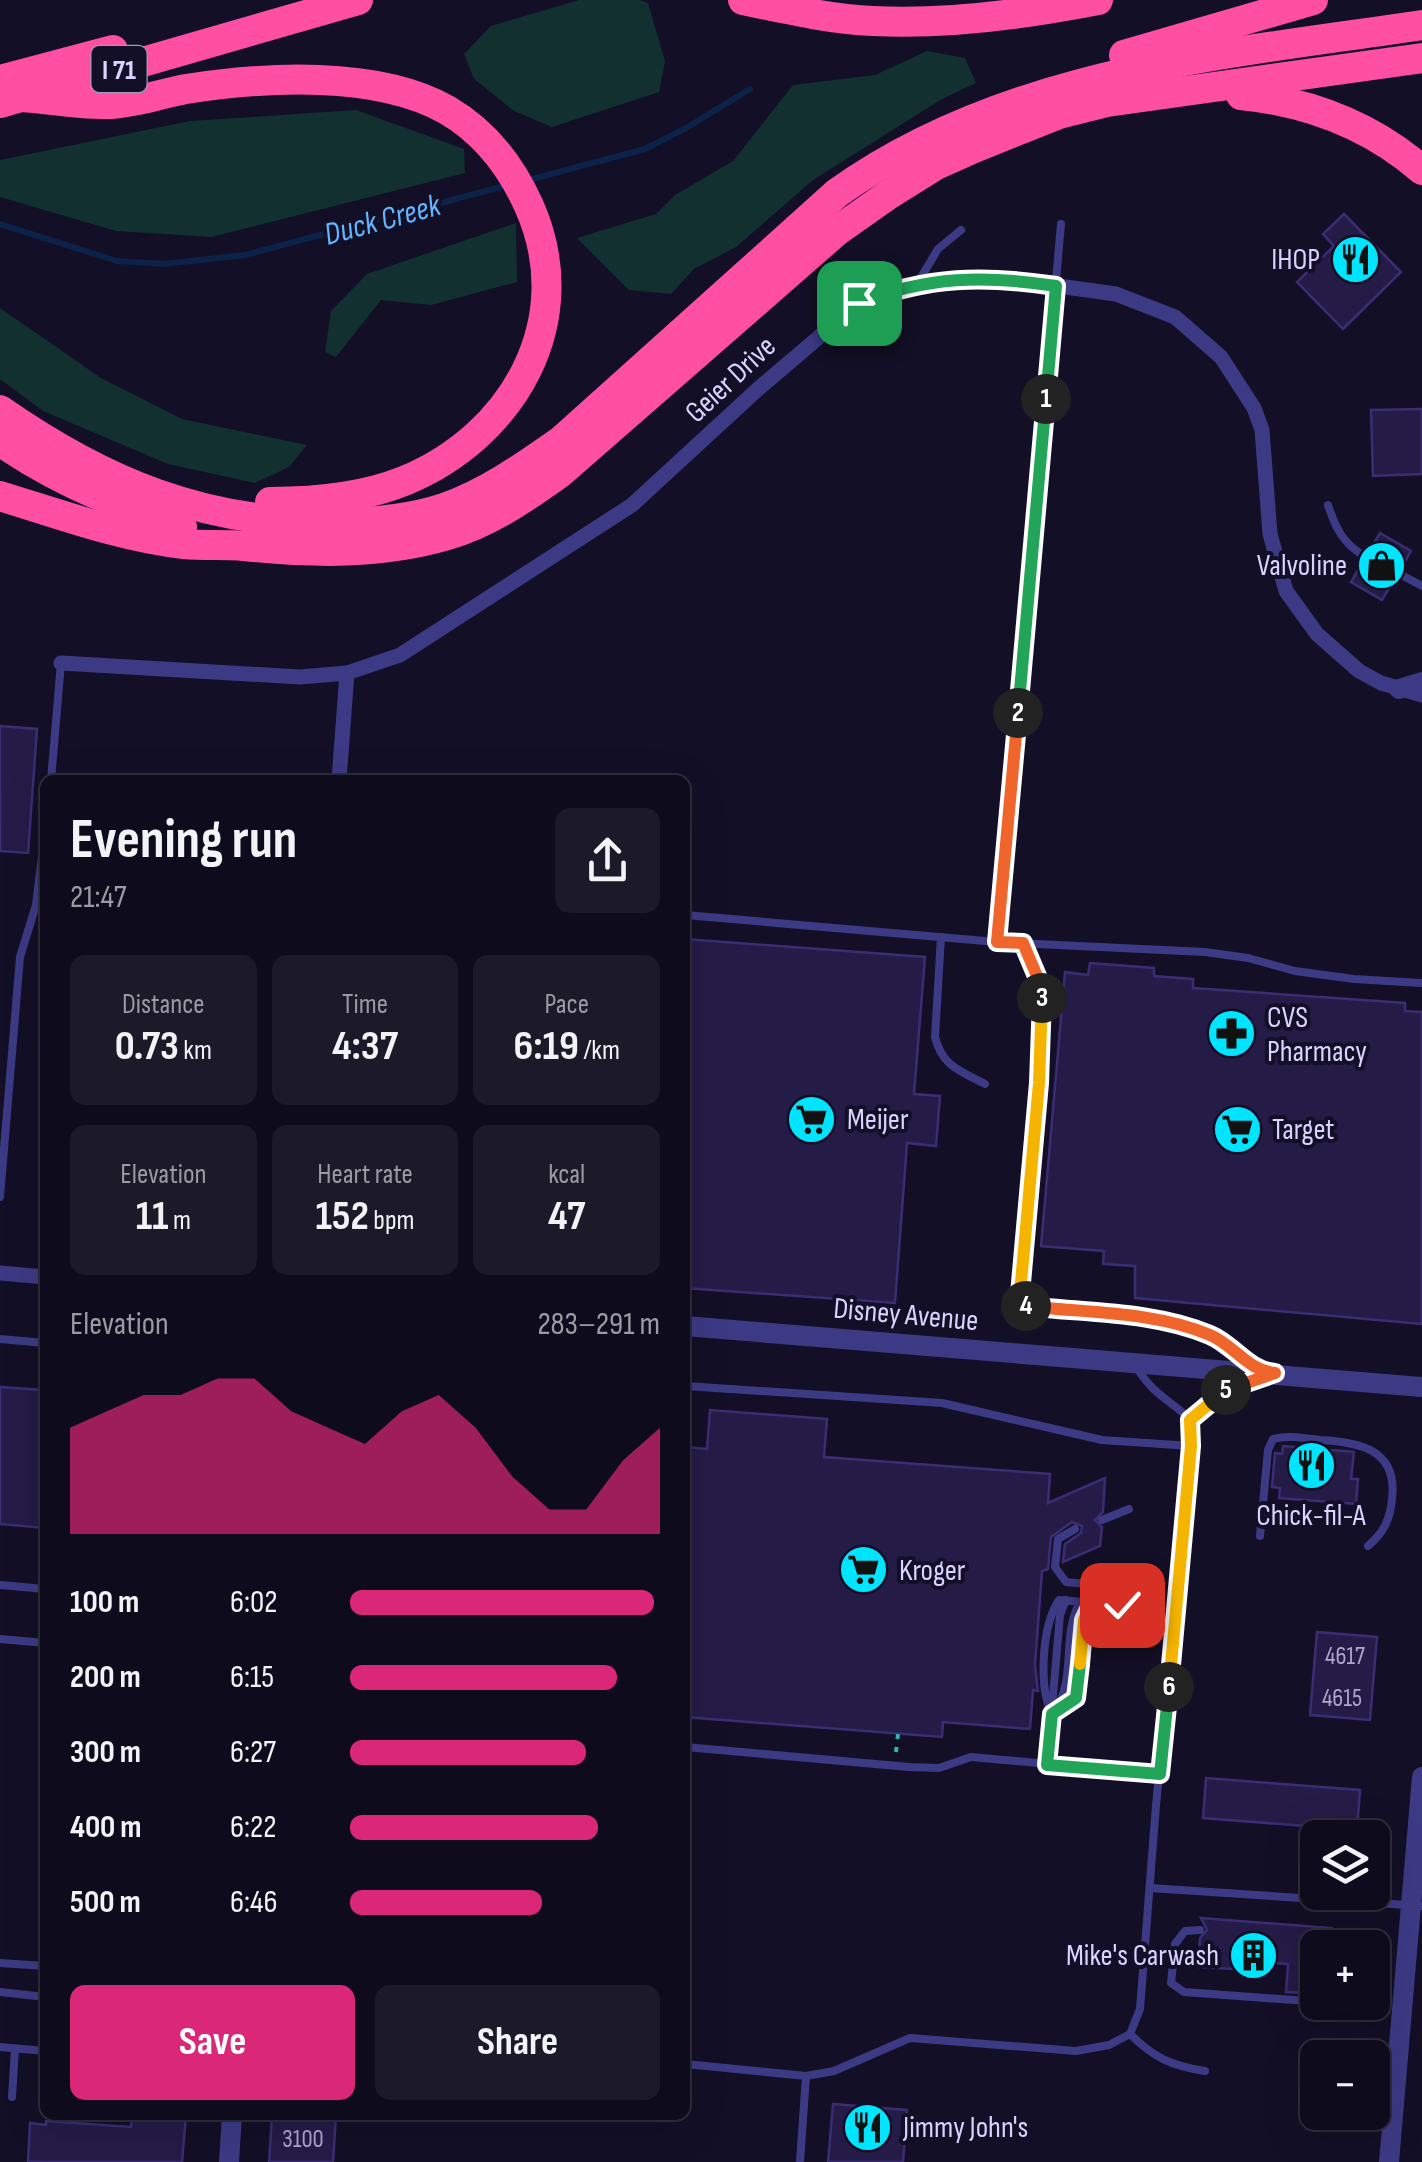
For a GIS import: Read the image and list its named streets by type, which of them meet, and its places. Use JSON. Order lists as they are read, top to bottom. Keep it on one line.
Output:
{"streets":{"street":["Geier Drive","Disney Avenue"]},"water":["Duck Creek"],"places":{"restaurant":["IHOP","Chick-fil-A","Jimmy John's"],"shop":["Valvoline"],"pharmacy":["CVS Pharmacy"],"supermarket":["Meijer","Target","Kroger"],"building":["Mike's Carwash"]},"house_numbers":["4617","4615","3100"],"page":{"pins":["1","2","3","4","5","6"],"heading":["Evening run","21:47"],"stats":[["Distance","0.73 km"],["Time","4:37"],["Pace","6:19 /km"],["Elevation","11 m"],["Heart rate","152 bpm"],["kcal","47"]],"chart":["Elevation","283–291 m"],"list":[{"name":"100 m","note":"6:02"},{"name":"200 m","note":"6:15"},{"name":"300 m","note":"6:27"},{"name":"400 m","note":"6:22"},{"name":"500 m","note":"6:46"}],"map_buttons":["+","−"],"buttons":["Save","Share"]}}
